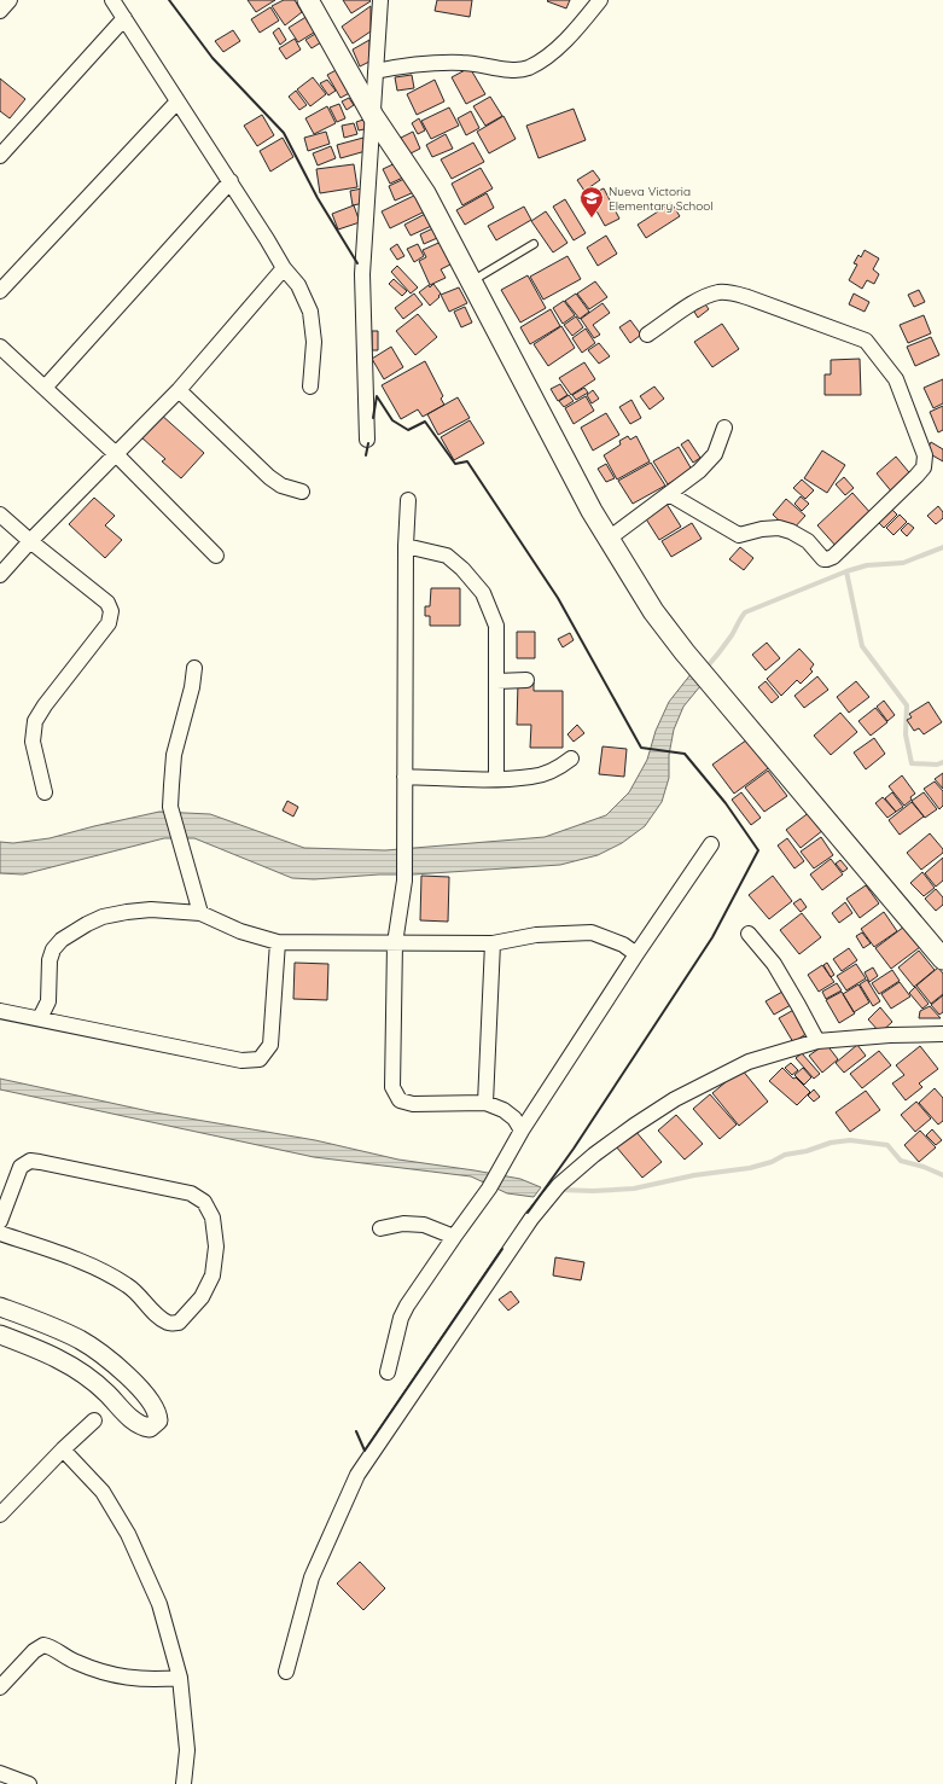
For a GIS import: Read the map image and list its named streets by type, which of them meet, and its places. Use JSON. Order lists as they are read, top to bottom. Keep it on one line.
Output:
{"places":{"school or university":["Nueva Victoria Elementary School"]}}
